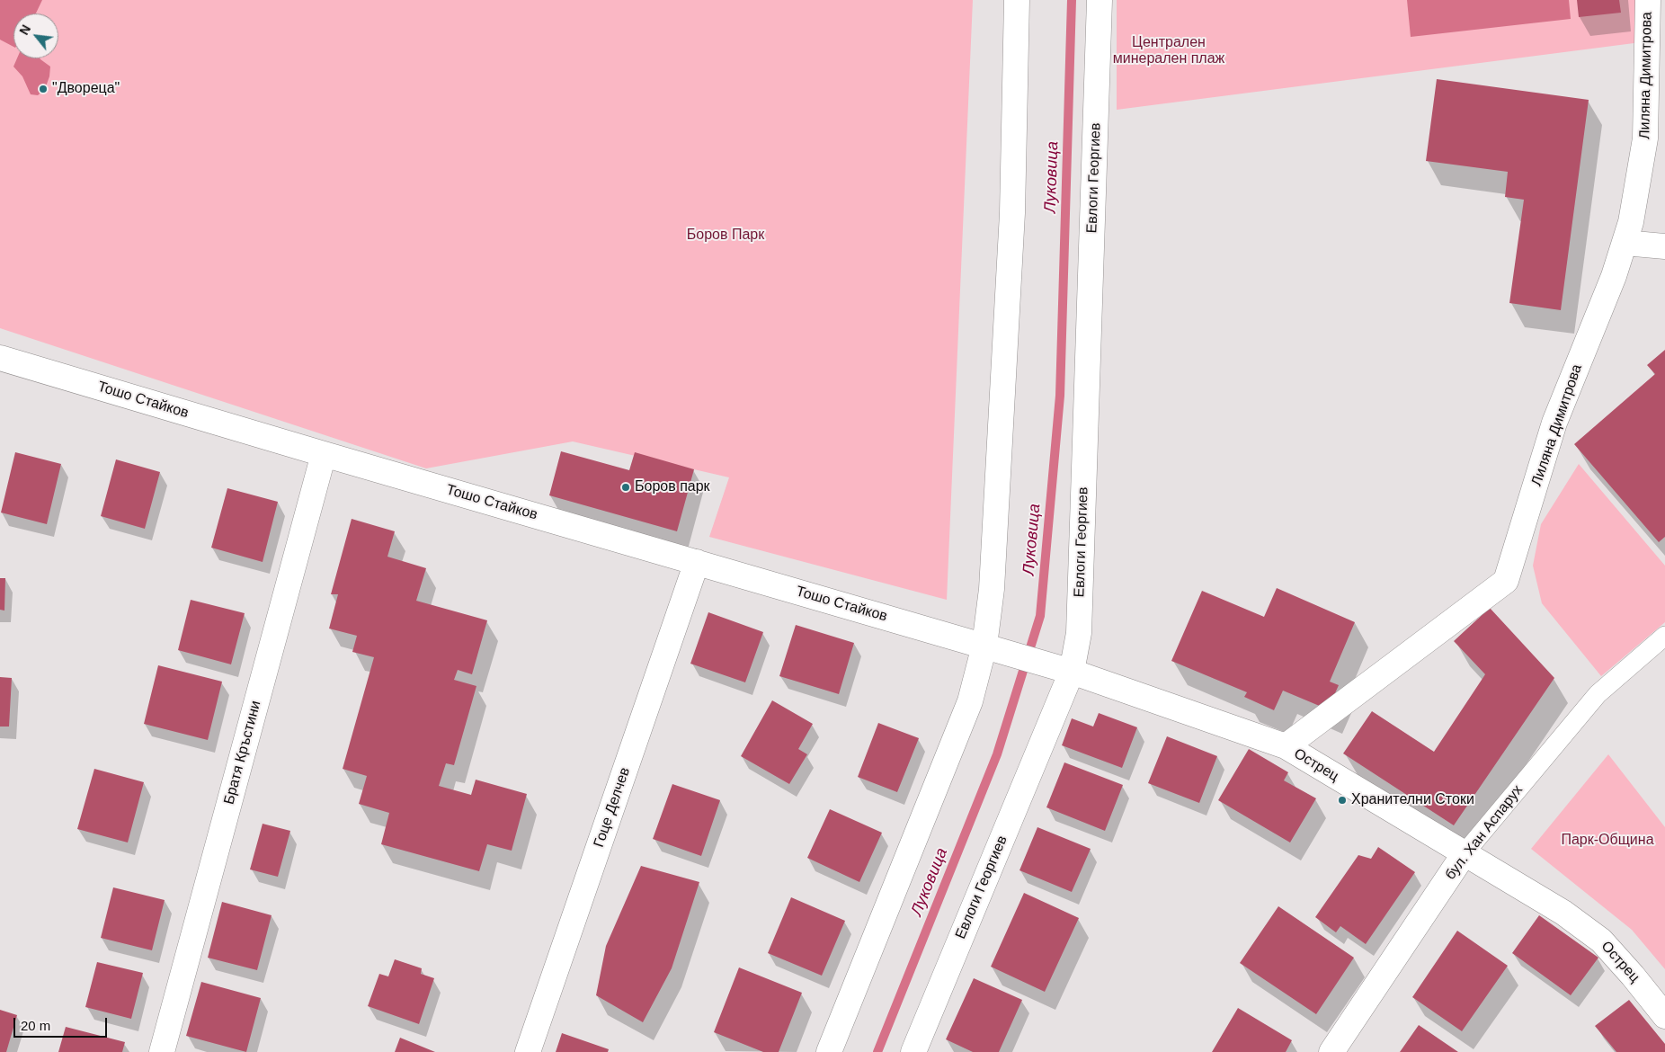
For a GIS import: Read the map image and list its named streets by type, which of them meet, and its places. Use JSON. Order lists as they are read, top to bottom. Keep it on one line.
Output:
{"streets":{"street":["Лиляна Димитрова","Евлоги Георгиев","Тошо Стайков","Братя Кръстини","Острец","Гоце Делчев","бул. Хан Аспарух"]},"crossings":[["Лиляна Димитрова","Острец"],["Евлоги Георгиев","Острец"],["Тошо Стайков","Братя Кръстини"],["Тошо Стайков","Острец"],["Тошо Стайков","Гоце Делчев"],["Острец","бул. Хан Аспарух"]],"water":["Луковица"],"parks":["Централен минерален плаж","Боров Парк","Парк-Община"],"places":["\"Двореца\"","Боров парк","Хранителни Стоки"],"scale_bar":"20 m","north":"top left"}
